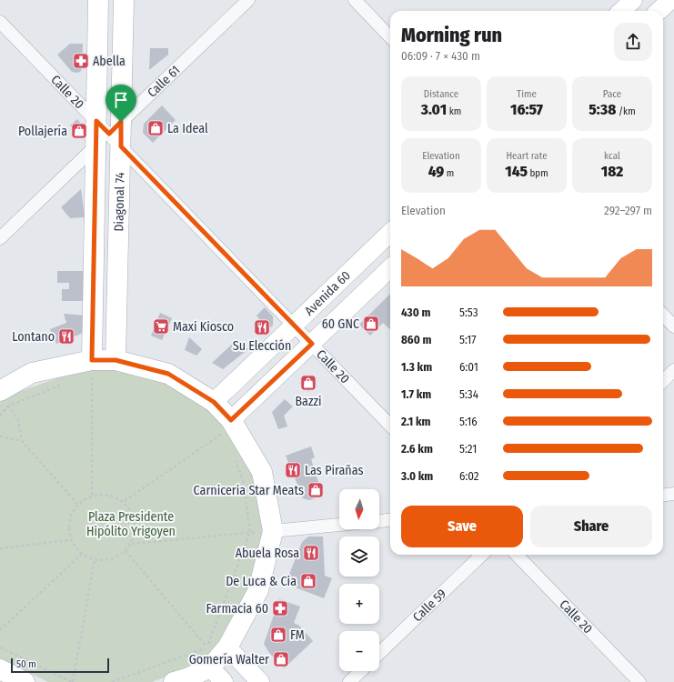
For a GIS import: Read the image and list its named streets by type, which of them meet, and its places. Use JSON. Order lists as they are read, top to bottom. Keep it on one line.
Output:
{"streets":{"main road":["Diagonal 74","Avenida 60"],"street":["Calle 61","Calle 20","Calle 59"]},"crossings":[["Calle 61","Calle 20"],["Calle 61","Diagonal 74"],["Calle 20","Diagonal 74"],["Calle 20","Avenida 60"]],"parks":["Plaza Presidente Hipólito Yrigoyen"],"places":{"pharmacy":["Abella","Farmacia 60"],"shop":["La Ideal","Pollajería","60 GNC","Bazzi","Carniceria Star Meats","De Luca & Cia","FM","Gomería Walter"],"supermarket":["Maxi Kiosco"],"restaurant":["Su Elección","Lontano","Las Pirañas","Abuela Rosa"]},"scale_bar":"50 m","north":"bottom","page":{"heading":["Morning run","06:09 · 7 × 430 m"],"stats":[["Distance","3.01 km"],["Time","16:57"],["Pace","5:38 /km"],["Elevation","49 m"],["Heart rate","145 bpm"],["kcal","182"]],"chart":["Elevation","292–297 m"],"list":[{"name":"430 m","note":"5:53"},{"name":"860 m","note":"5:17"},{"name":"1.3 km","note":"6:01"},{"name":"1.7 km","note":"5:34"},{"name":"2.1 km","note":"5:16"},{"name":"2.6 km","note":"5:21"},{"name":"3.0 km","note":"6:02"}],"map_buttons":["+","−"],"buttons":["Save","Share"],"scale":"50 m"}}
